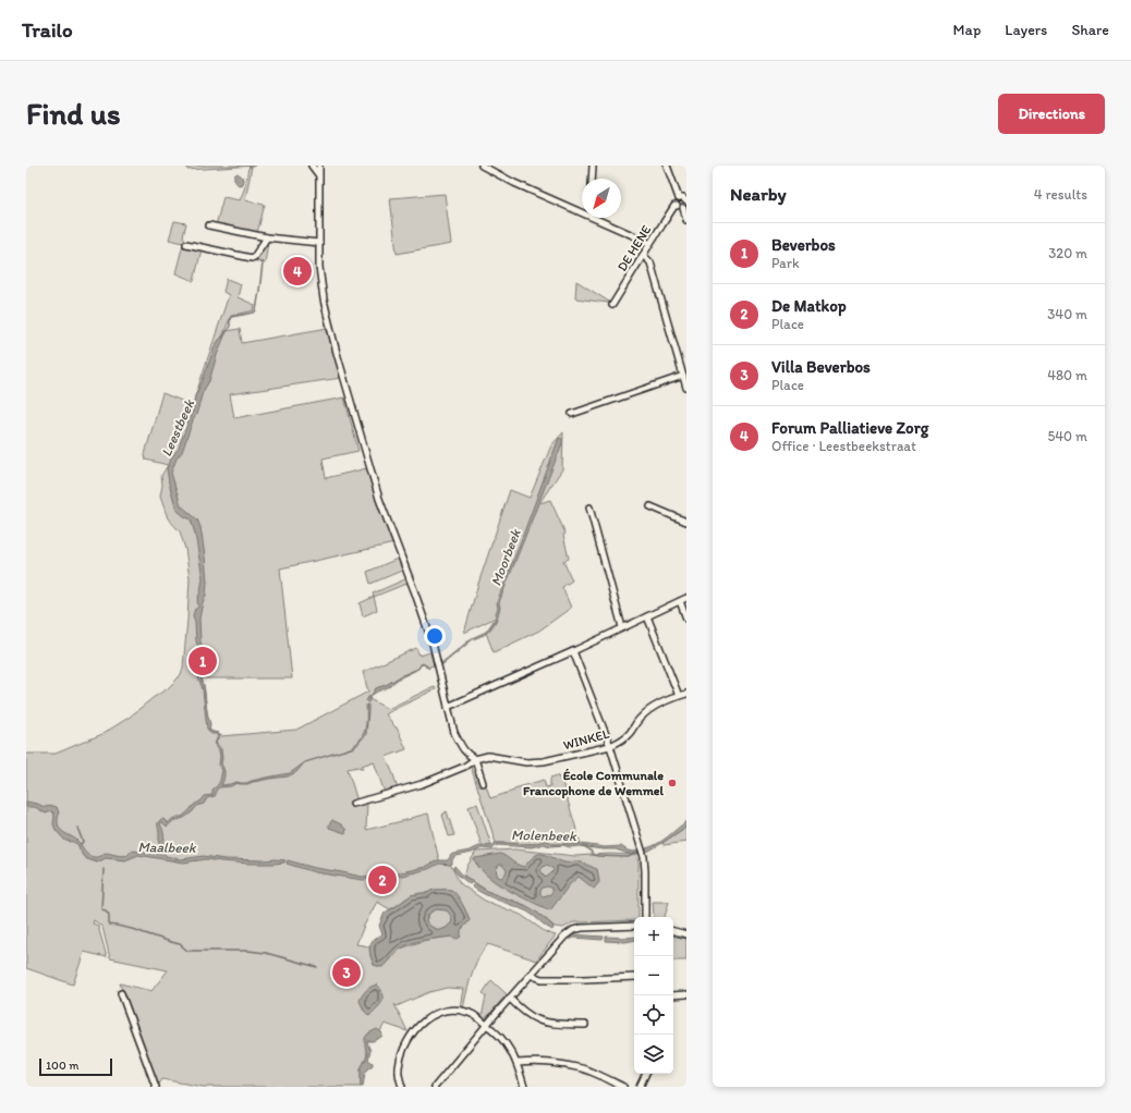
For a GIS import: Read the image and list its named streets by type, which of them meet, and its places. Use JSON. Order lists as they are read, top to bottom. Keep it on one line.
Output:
{"streets":{"street":["DE HENE","WINKEL"]},"water":["Leestbeek","Moorbeek","Molenbeek","Maalbeek"],"places":["École Communale Francophone de Wemmel"],"scale_bar":"100 m","north":"bottom left","page":{"header":"Trailo","nav":["Map","Layers","Share"],"buttons":"Directions","title":"Find us","heading":["Nearby","4 results"],"list":[{"mark":"1","name":"Beverbos","note":"Park","value":"320 m"},{"mark":"2","name":"De Matkop","note":"Place","value":"340 m"},{"mark":"3","name":"Villa Beverbos","note":"Place","value":"480 m"},{"mark":"4","name":"Forum Palliatieve Zorg","note":"Office · Leestbeekstraat","value":"540 m"}],"pins":["4","1","2","3"],"map_buttons":["+","−"],"scale":"100 m"}}
